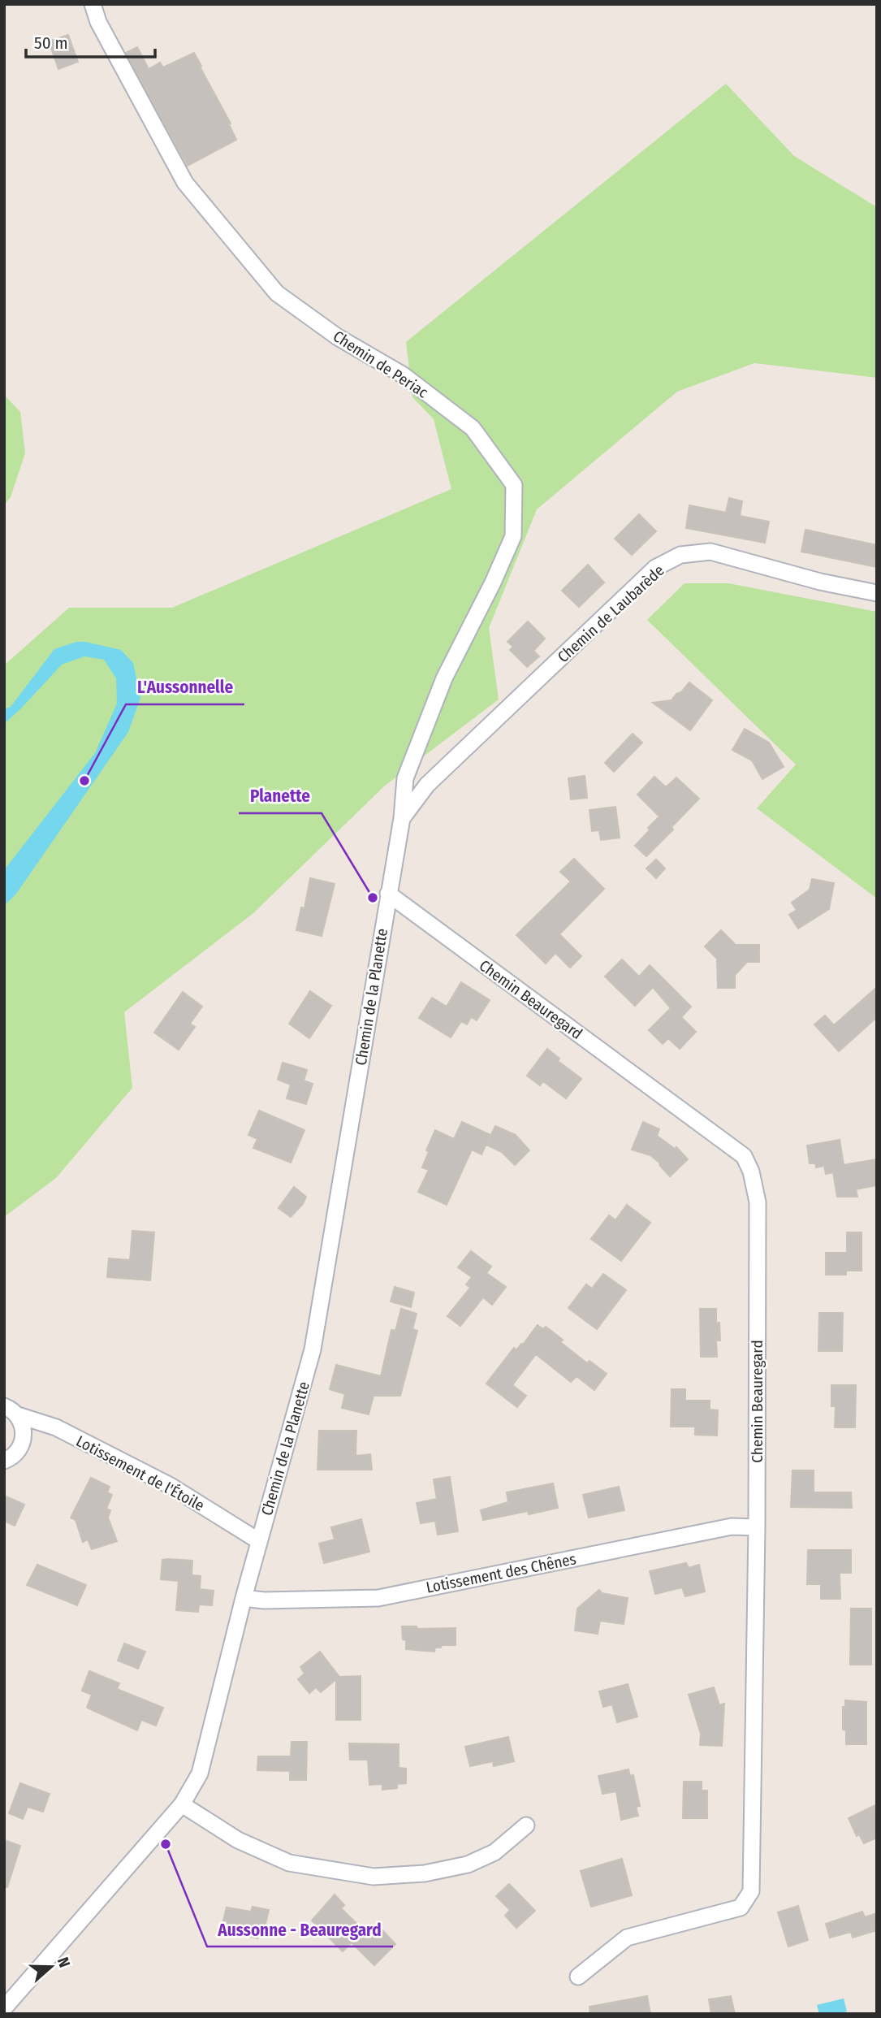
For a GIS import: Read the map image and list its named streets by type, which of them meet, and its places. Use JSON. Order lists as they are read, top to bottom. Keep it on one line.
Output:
{"streets":{"street":["Chemin de Periac","Chemin de Laubarède","Chemin de la Planette","Chemin Beauregard","Lotissement de l'Étoile","Lotissement des Chênes"]},"crossings":[["Chemin de Periac","Chemin de Laubarède"],["Chemin de Periac","Chemin de la Planette"],["Chemin de Laubarède","Chemin de la Planette"],["Chemin de la Planette","Chemin Beauregard"],["Chemin de la Planette","Lotissement de l'Étoile"],["Chemin de la Planette","Lotissement des Chênes"],["Chemin Beauregard","Lotissement des Chênes"]],"places":["L'Aussonnelle","Planette","Aussonne - Beauregard"],"scale_bar":"50 m","north":"right"}
